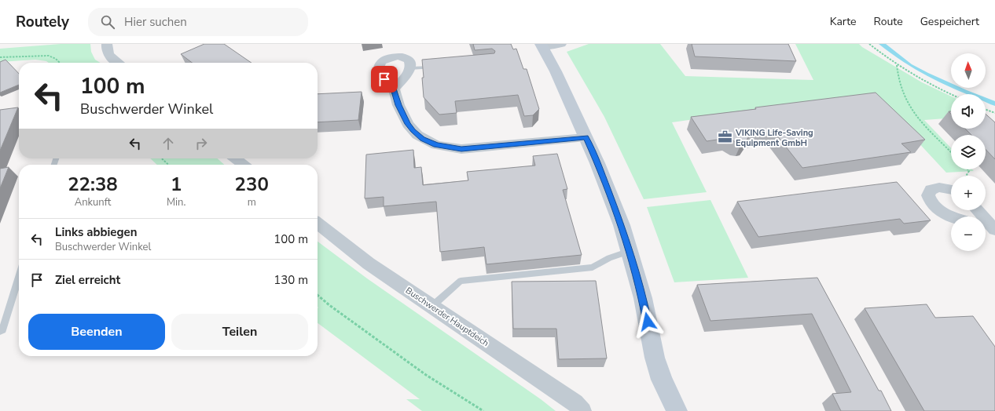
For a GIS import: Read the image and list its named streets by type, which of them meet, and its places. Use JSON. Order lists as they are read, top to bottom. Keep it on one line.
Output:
{"streets":{"street":["Buschwerder Hauptdeich"]},"places":{"office":["VIKING Life-Saving Equipment GmbH"]},"north":"top","page":{"header":"Routely","search":"Hier suchen","nav":["Karte","Route","Gespeichert"],"map_buttons":["+","−"],"turn":["100 m","Buschwerder Winkel"],"eta":["22:38","Ankunft","1","Min.","230","m"],"list":[{"name":"Links abbiegen","note":"Buschwerder Winkel","value":"100 m"},{"name":"Ziel erreicht","value":"130 m"}],"buttons":["Beenden","Teilen"]}}
